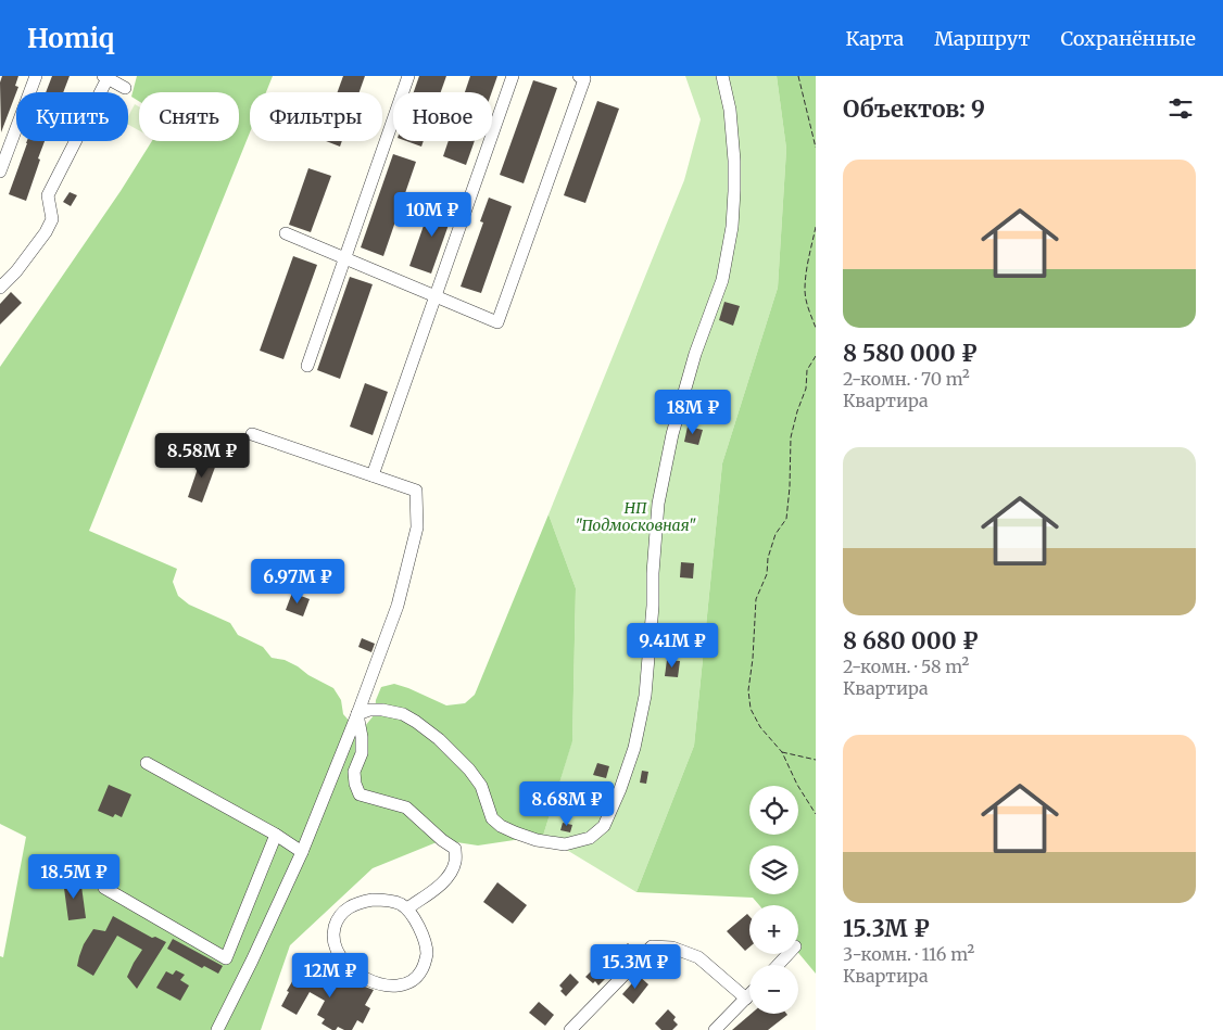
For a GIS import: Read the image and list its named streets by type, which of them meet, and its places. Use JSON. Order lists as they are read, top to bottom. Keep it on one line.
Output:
{"parks":["НП \"Подмосковная\""],"page":{"header":"Homiq","nav":["Карта","Маршрут","Сохранённые"],"heading":"Объектов: 9","chip":["Купить","Снять","Фильтры","Новое"],"list":[{"name":"8 580 000 ₽","note":"2-комн. · 70 m² · Квартира"},{"name":"8 680 000 ₽","note":"2-комн. · 58 m² · Квартира"},{"name":"15.3M ₽","note":"3-комн. · 116 m² · Квартира"}],"price":["10M ₽","18M ₽","8.58M ₽","6.97M ₽","9.41M ₽","8.68M ₽","18.5M ₽","15.3M ₽","12M ₽"],"map_buttons":["+","−"]}}
